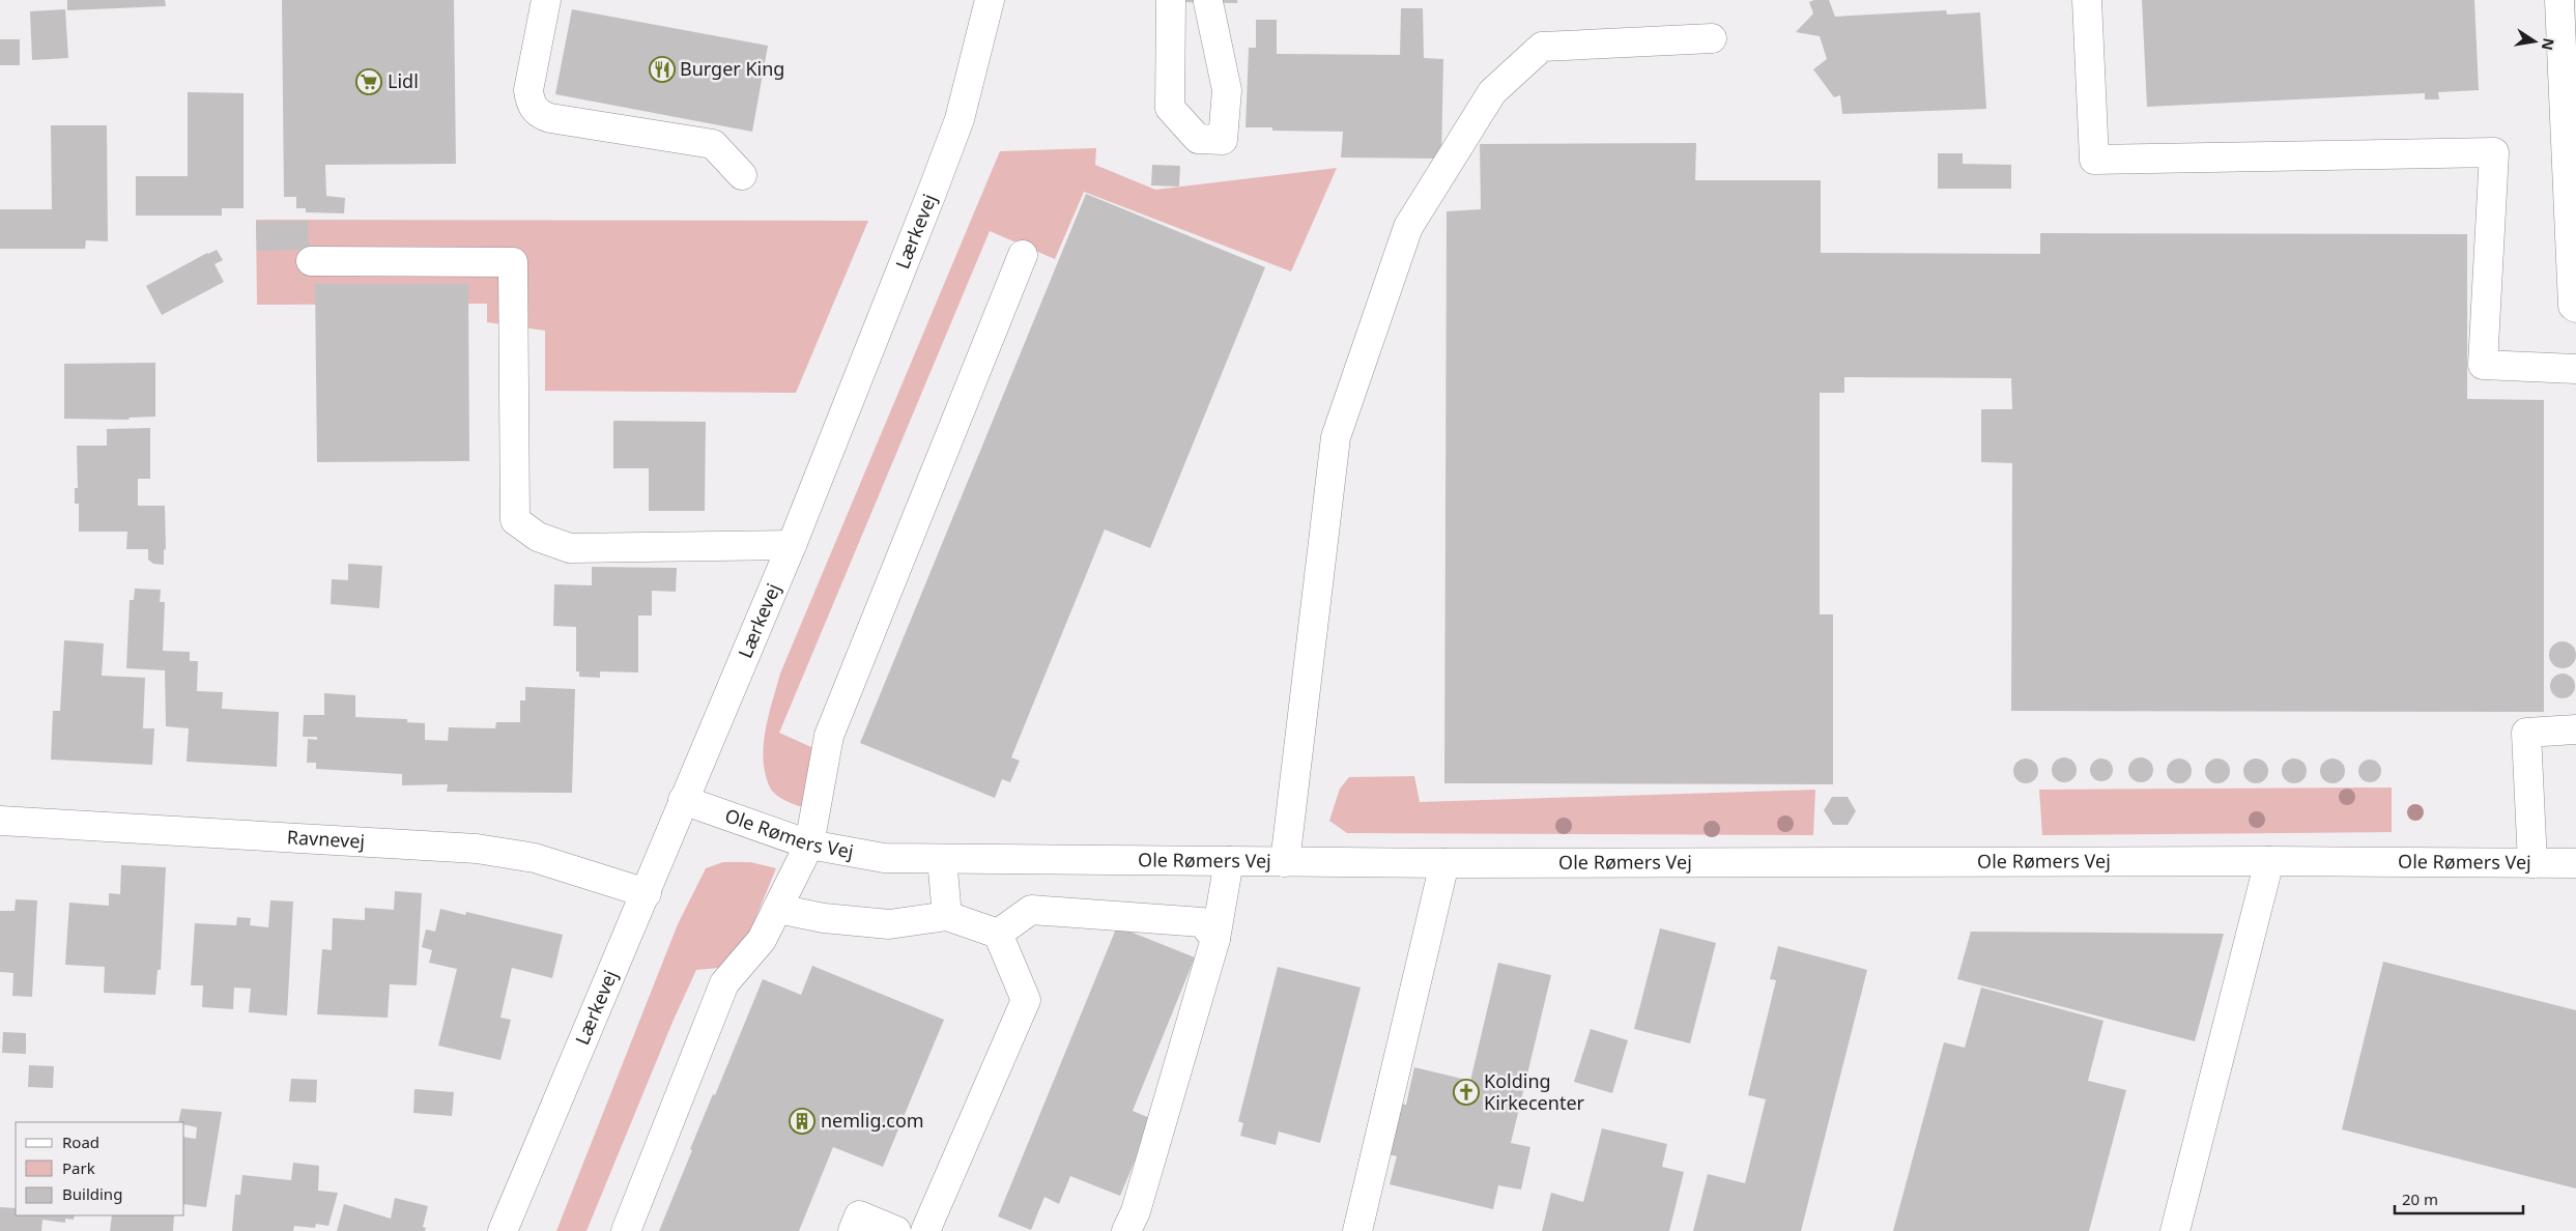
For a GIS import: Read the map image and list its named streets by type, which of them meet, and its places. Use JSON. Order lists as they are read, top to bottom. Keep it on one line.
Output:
{"streets":{"street":["Lærkevej","Ole Rømers Vej","Ravnevej"]},"crossings":[["Lærkevej","Ole Rømers Vej"],["Lærkevej","Ravnevej"]],"places":{"restaurant":["Burger King"],"supermarket":["Lidl"],"church":["Kolding Kirkecenter"],"building":["nemlig.com"]},"legend":["Road","Park","Building"],"scale_bar":"20 m","north":"right"}
